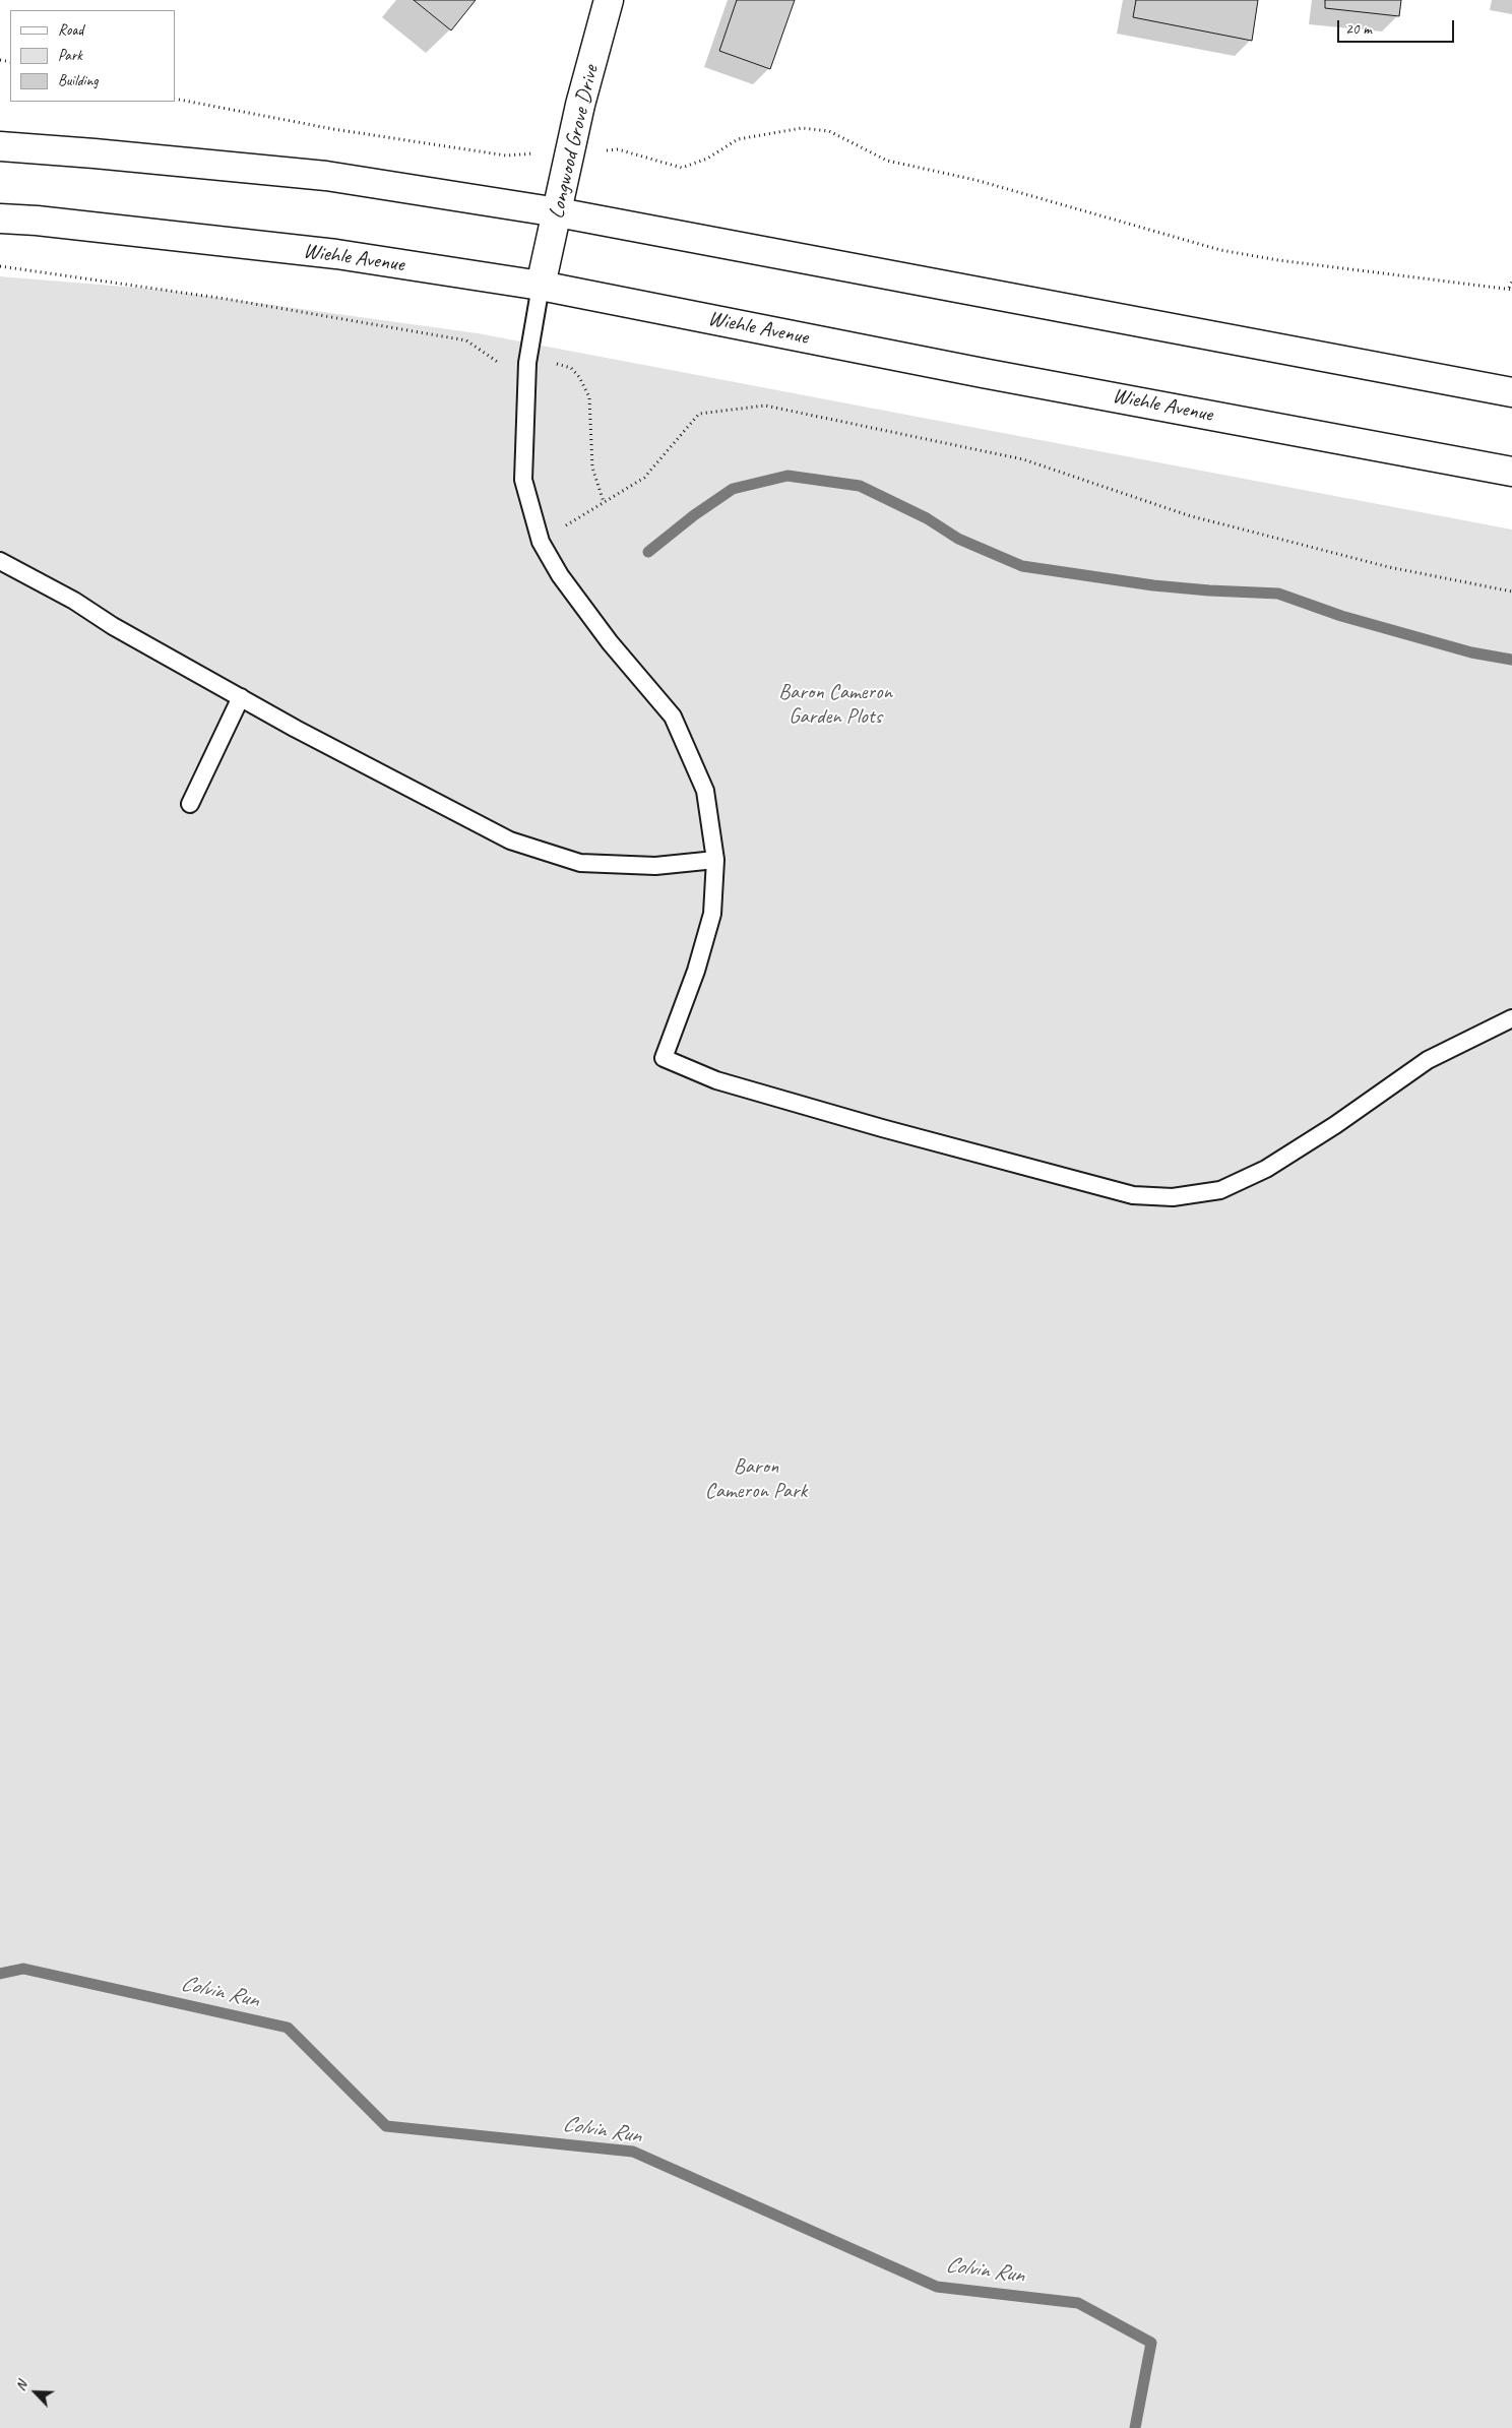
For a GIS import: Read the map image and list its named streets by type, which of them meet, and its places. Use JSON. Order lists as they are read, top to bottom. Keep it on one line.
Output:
{"streets":{"main road":["Longwood Grove Drive","Wiehle Avenue"]},"crossings":[["Longwood Grove Drive","Wiehle Avenue"]],"water":["Colvin Run"],"parks":["Baron Cameron Garden Plots","Baron Cameron Park"],"legend":["Road","Park","Building"],"scale_bar":"20 m","north":"top left"}
